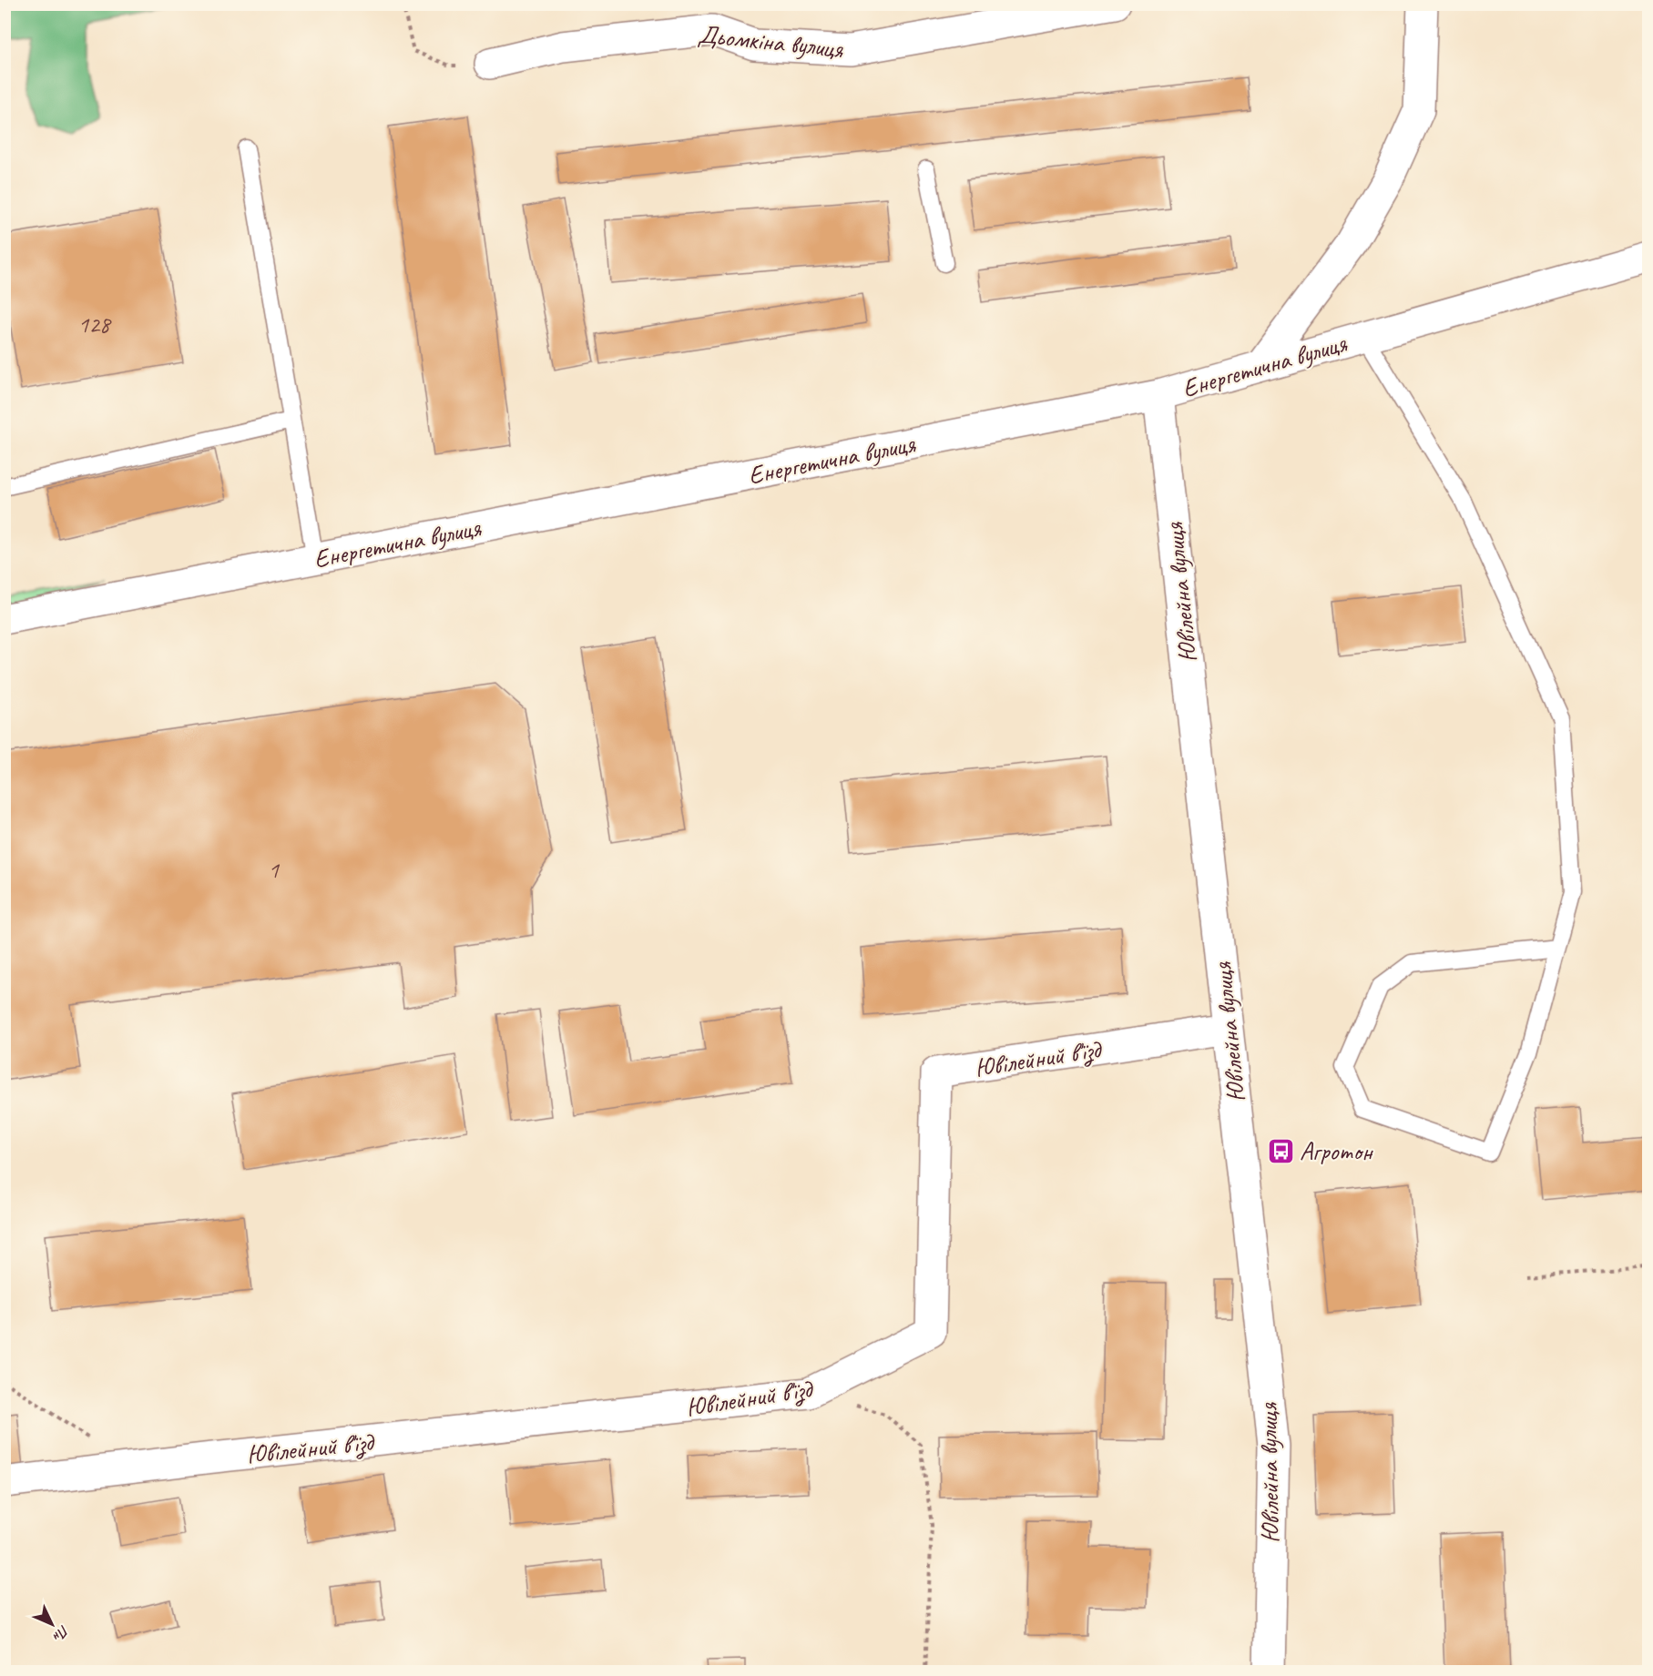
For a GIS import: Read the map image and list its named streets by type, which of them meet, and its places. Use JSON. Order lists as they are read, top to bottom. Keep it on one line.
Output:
{"streets":{"street":["Дьомкіна вулиця","Енергетична вулиця","Ювілейна вулиця","Ювілейний в'їзд"]},"crossings":[["Енергетична вулиця","Ювілейна вулиця"],["Ювілейна вулиця","Ювілейний в'їзд"]],"places":{"bus stop":["Агротон"]},"house_numbers":["128","1"],"north":"bottom right"}
